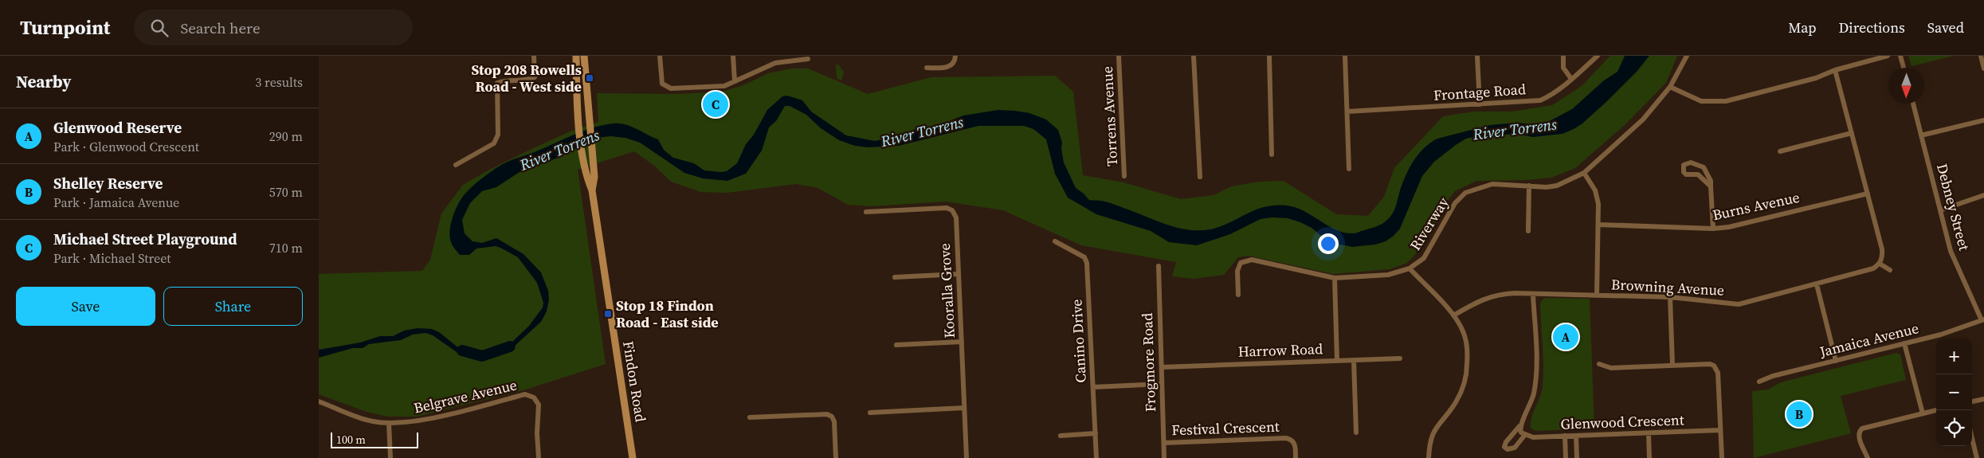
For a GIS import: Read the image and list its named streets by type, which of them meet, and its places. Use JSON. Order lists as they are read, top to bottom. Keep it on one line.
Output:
{"streets":{"main road":["Findon Road"],"street":["Frontage Road","Torrens Avenue","Burns Avenue","Debney Street","Riverway","Browning Avenue","Kooralla Grove","Jamaica Avenue","Canino Drive","Harrow Road","Frogmore Road","Belgrave Avenue","Glenwood Crescent","Festival Crescent"]},"crossings":[["Debney Street","Jamaica Avenue"],["Harrow Road","Frogmore Road"],["Frogmore Road","Festival Crescent"]],"water":["River Torrens"],"places":{"transit":["Stop 208 Rowells Road - West side","Stop 18 Findon Road - East side"]},"scale_bar":"100 m","north":"bottom","page":{"header":"Turnpoint","search":"Search here","nav":["Map","Directions","Saved"],"heading":["Nearby","3 results"],"pins":["C","A","B"],"list":[{"mark":"A","name":"Glenwood Reserve","note":"Park · Glenwood Crescent","value":"290 m"},{"mark":"B","name":"Shelley Reserve","note":"Park · Jamaica Avenue","value":"570 m"},{"mark":"C","name":"Michael Street Playground","note":"Park · Michael Street","value":"710 m"}],"buttons":["Save","Share"],"map_buttons":["+","−"],"scale":"100 m"}}
